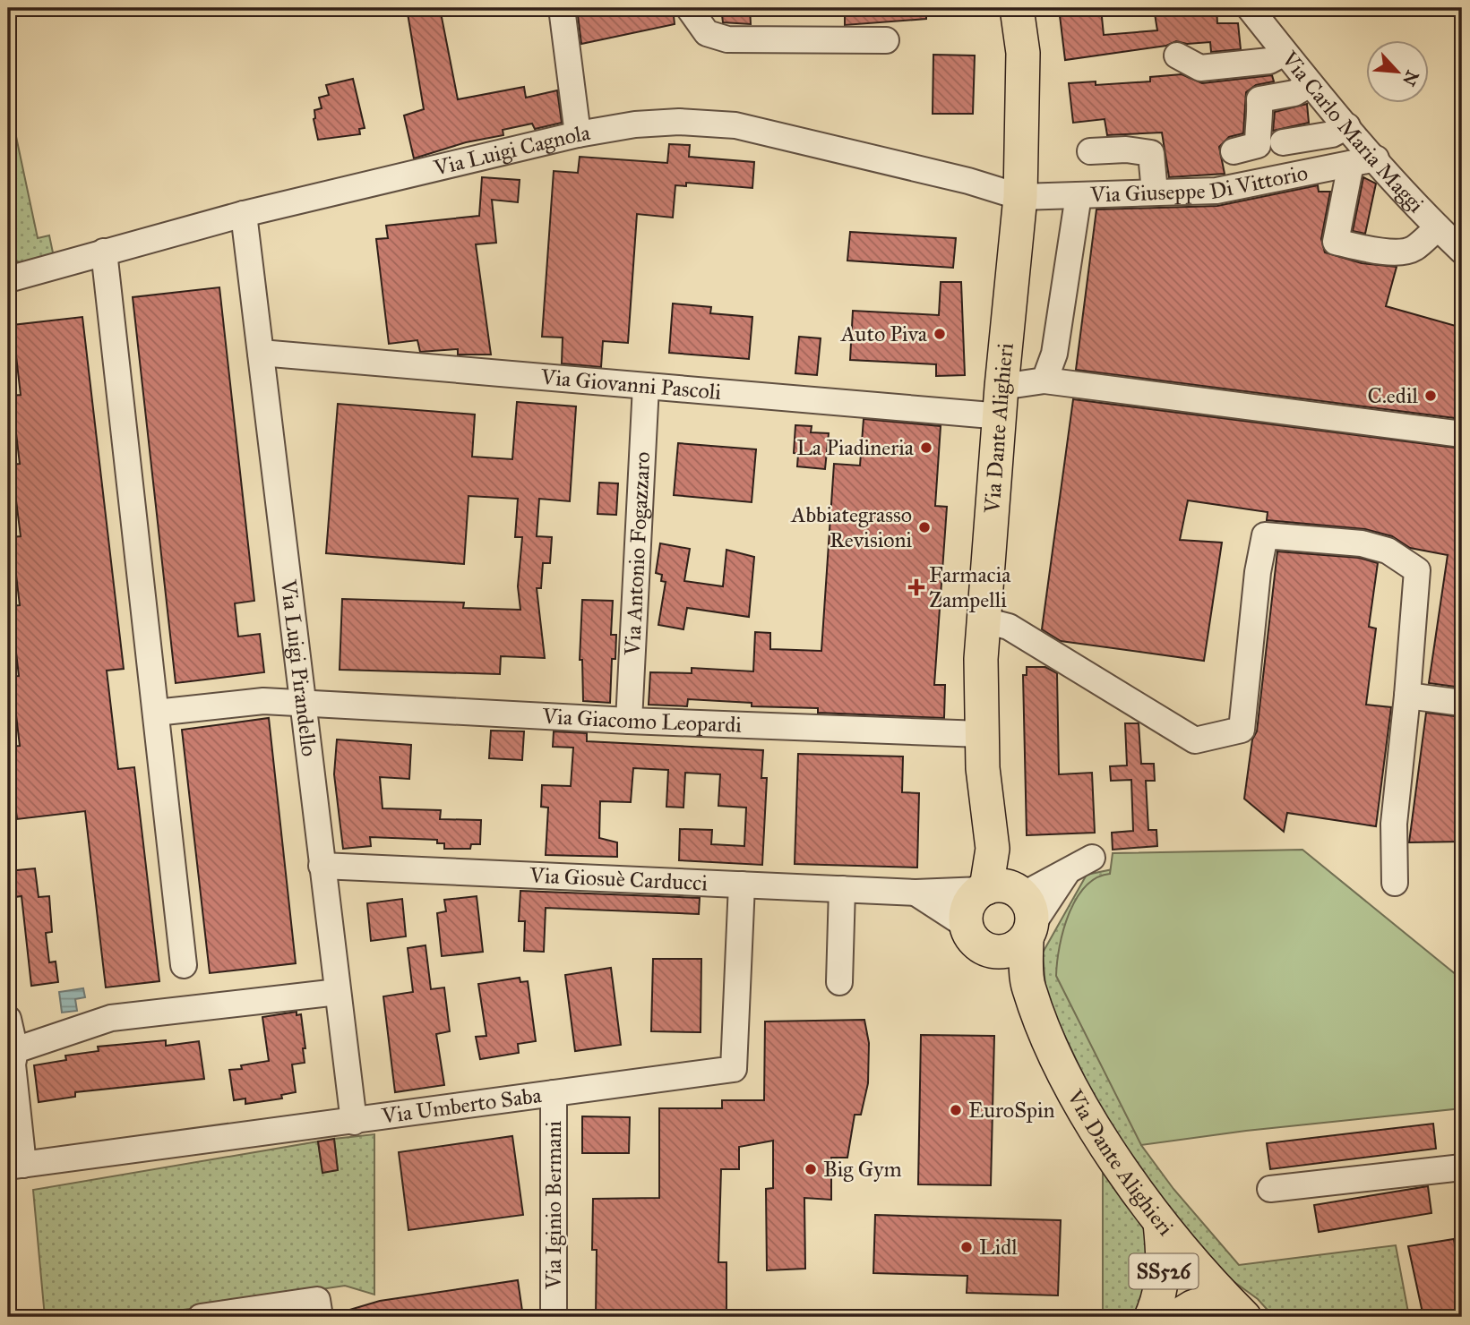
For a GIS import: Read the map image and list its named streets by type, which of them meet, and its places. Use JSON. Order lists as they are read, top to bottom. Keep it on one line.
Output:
{"streets":{"main road":["Via Dante Alighieri","SS526"],"street":["Via Carlo Maria Maggi","Via Luigi Cagnola","Via Giuseppe Di Vittorio","Via Giovanni Pascoli","Via Antonio Fogazzaro","Via Luigi Pirandello","Via Giacomo Leopardi","Via Giosuè Carducci","Via Umberto Saba","Via Iginio Bermani"]},"crossings":[["Via Carlo Maria Maggi","Via Giuseppe Di Vittorio"],["Via Luigi Cagnola","Via Giuseppe Di Vittorio"],["Via Luigi Cagnola","Via Dante Alighieri"],["Via Luigi Cagnola","Via Luigi Pirandello"],["Via Giuseppe Di Vittorio","Via Dante Alighieri"],["Via Giovanni Pascoli","Via Dante Alighieri"],["Via Giovanni Pascoli","Via Antonio Fogazzaro"],["Via Giovanni Pascoli","Via Luigi Pirandello"],["Via Dante Alighieri","Via Giacomo Leopardi"],["Via Dante Alighieri","Via Giosuè Carducci"],["Via Dante Alighieri","SS526"],["Via Antonio Fogazzaro","Via Giacomo Leopardi"],["Via Luigi Pirandello","Via Giacomo Leopardi"],["Via Luigi Pirandello","Via Giosuè Carducci"],["Via Luigi Pirandello","Via Umberto Saba"],["Via Giosuè Carducci","Via Umberto Saba"],["Via Umberto Saba","Via Iginio Bermani"]],"places":{"other":["Auto Piva","C.edil","La Piadineria","Abbiategrasso Revisioni","EuroSpin","Big Gym","Lidl"],"health":["Farmacia Zampelli"]},"north":"bottom right"}
